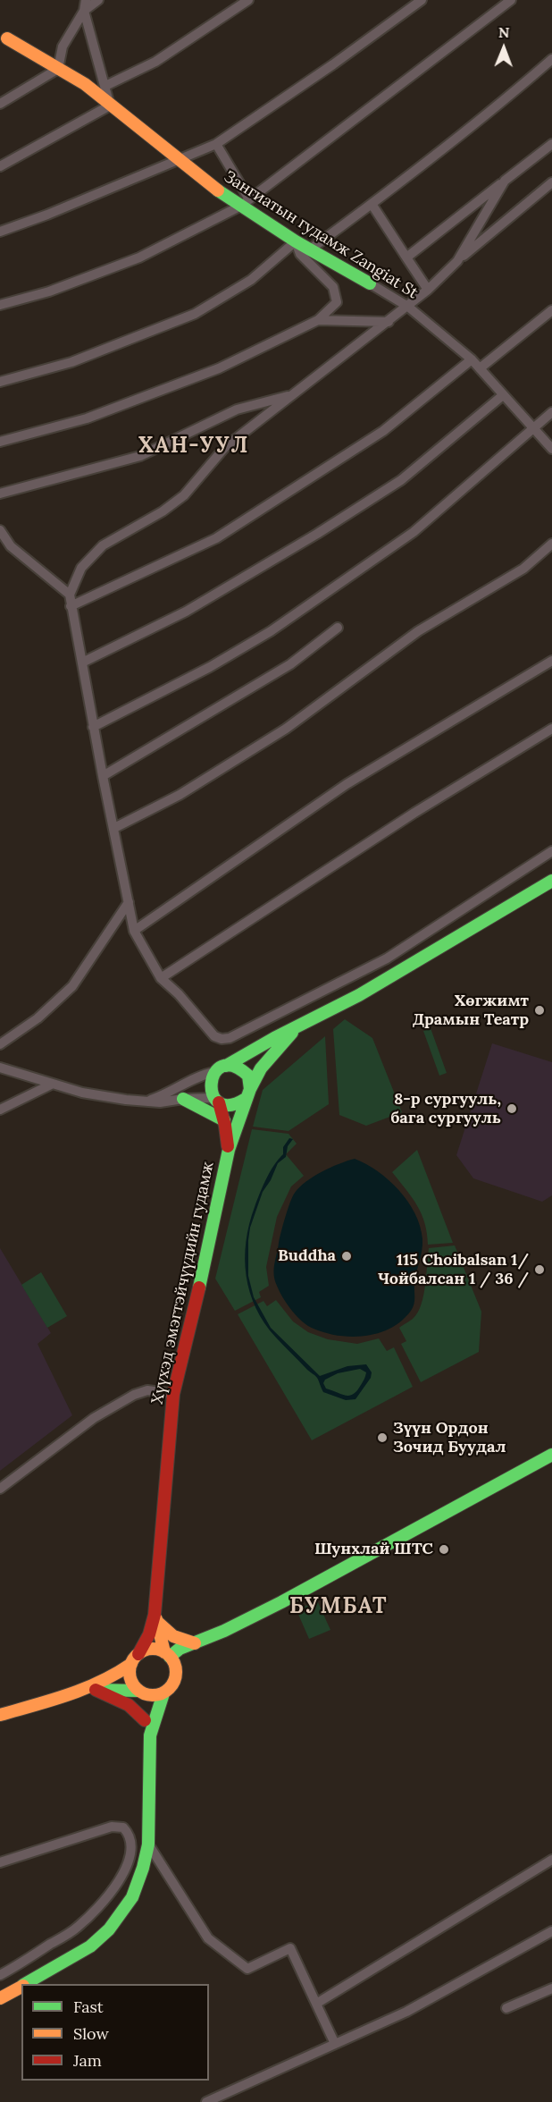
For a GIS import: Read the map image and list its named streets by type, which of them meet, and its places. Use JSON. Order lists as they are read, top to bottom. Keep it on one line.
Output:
{"streets":{"main road":["Зангиатын гудамж Zangiat St","Хүүхэд эмэгтэйчүүдийн гудамж"]},"districts":["ХАН-УУЛ","БУМБАТ"],"places":["Хөгжимт Драмын Театр","8-р сургууль, бага сургууль","Buddha","115 Choibalsan 1/ Чойбалсан 1 / 36 /","Зүүн Ордон Зочид Буудал","Шунхлай ШТС"],"legend":["Fast","Slow","Jam"],"north":"top"}
